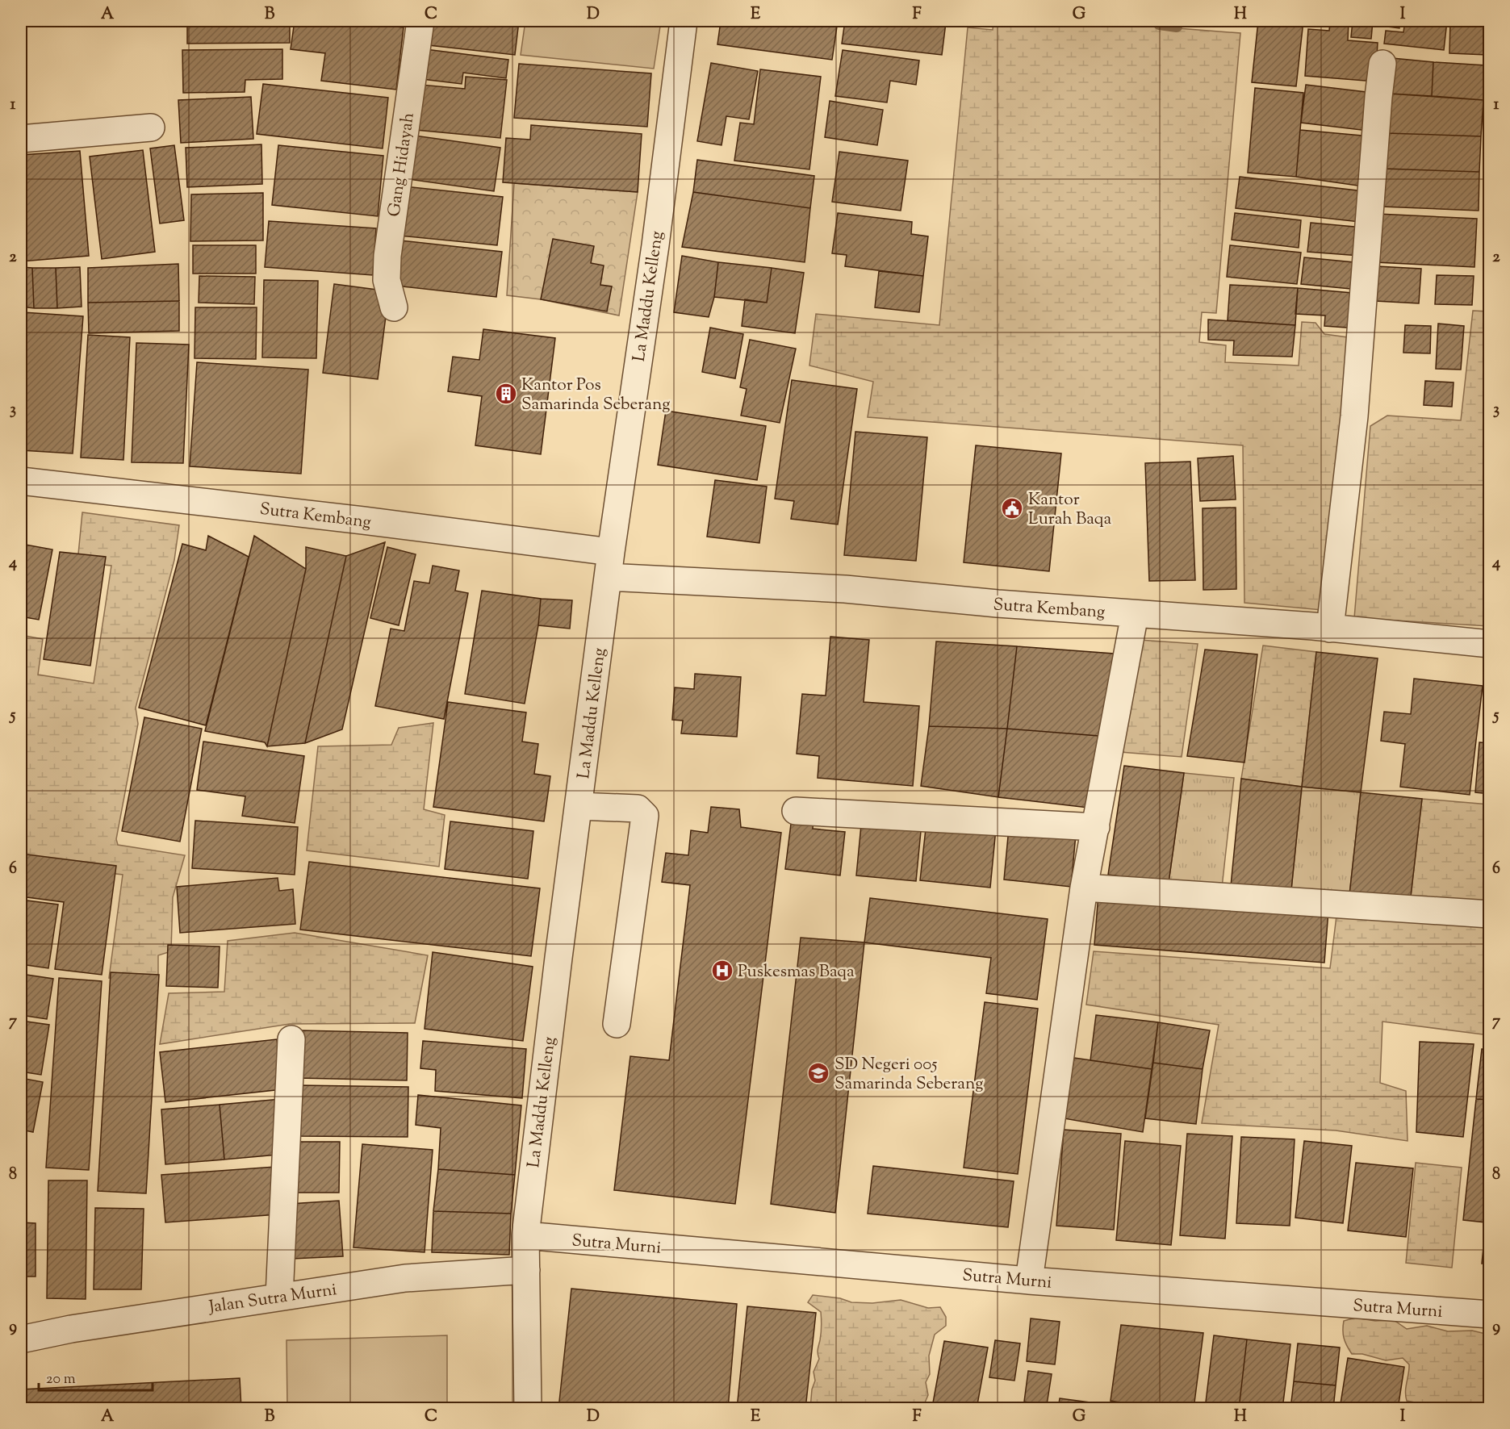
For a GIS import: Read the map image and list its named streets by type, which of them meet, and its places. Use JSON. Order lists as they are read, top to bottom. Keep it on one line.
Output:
{"streets":{"street":["Gang Hidayah","La Maddu Kelleng","Sutra Kembang","Sutra Murni","Jalan Sutra Murni"]},"crossings":[["La Maddu Kelleng","Sutra Kembang"],["La Maddu Kelleng","Sutra Murni"],["La Maddu Kelleng","Jalan Sutra Murni"]],"places":{"building":["Kantor Pos Samarinda Seberang"],"public building":["Kantor Lurah Baqa"],"hospital":["Puskesmas Baqa"],"school or university":["SD Negeri 005 Samarinda Seberang"]},"scale_bar":"20 m","grid":{"columns":["A","B","C","D","E","F","G","H","I"],"rows":["1","2","3","4","5","6","7","8","9"]}}
